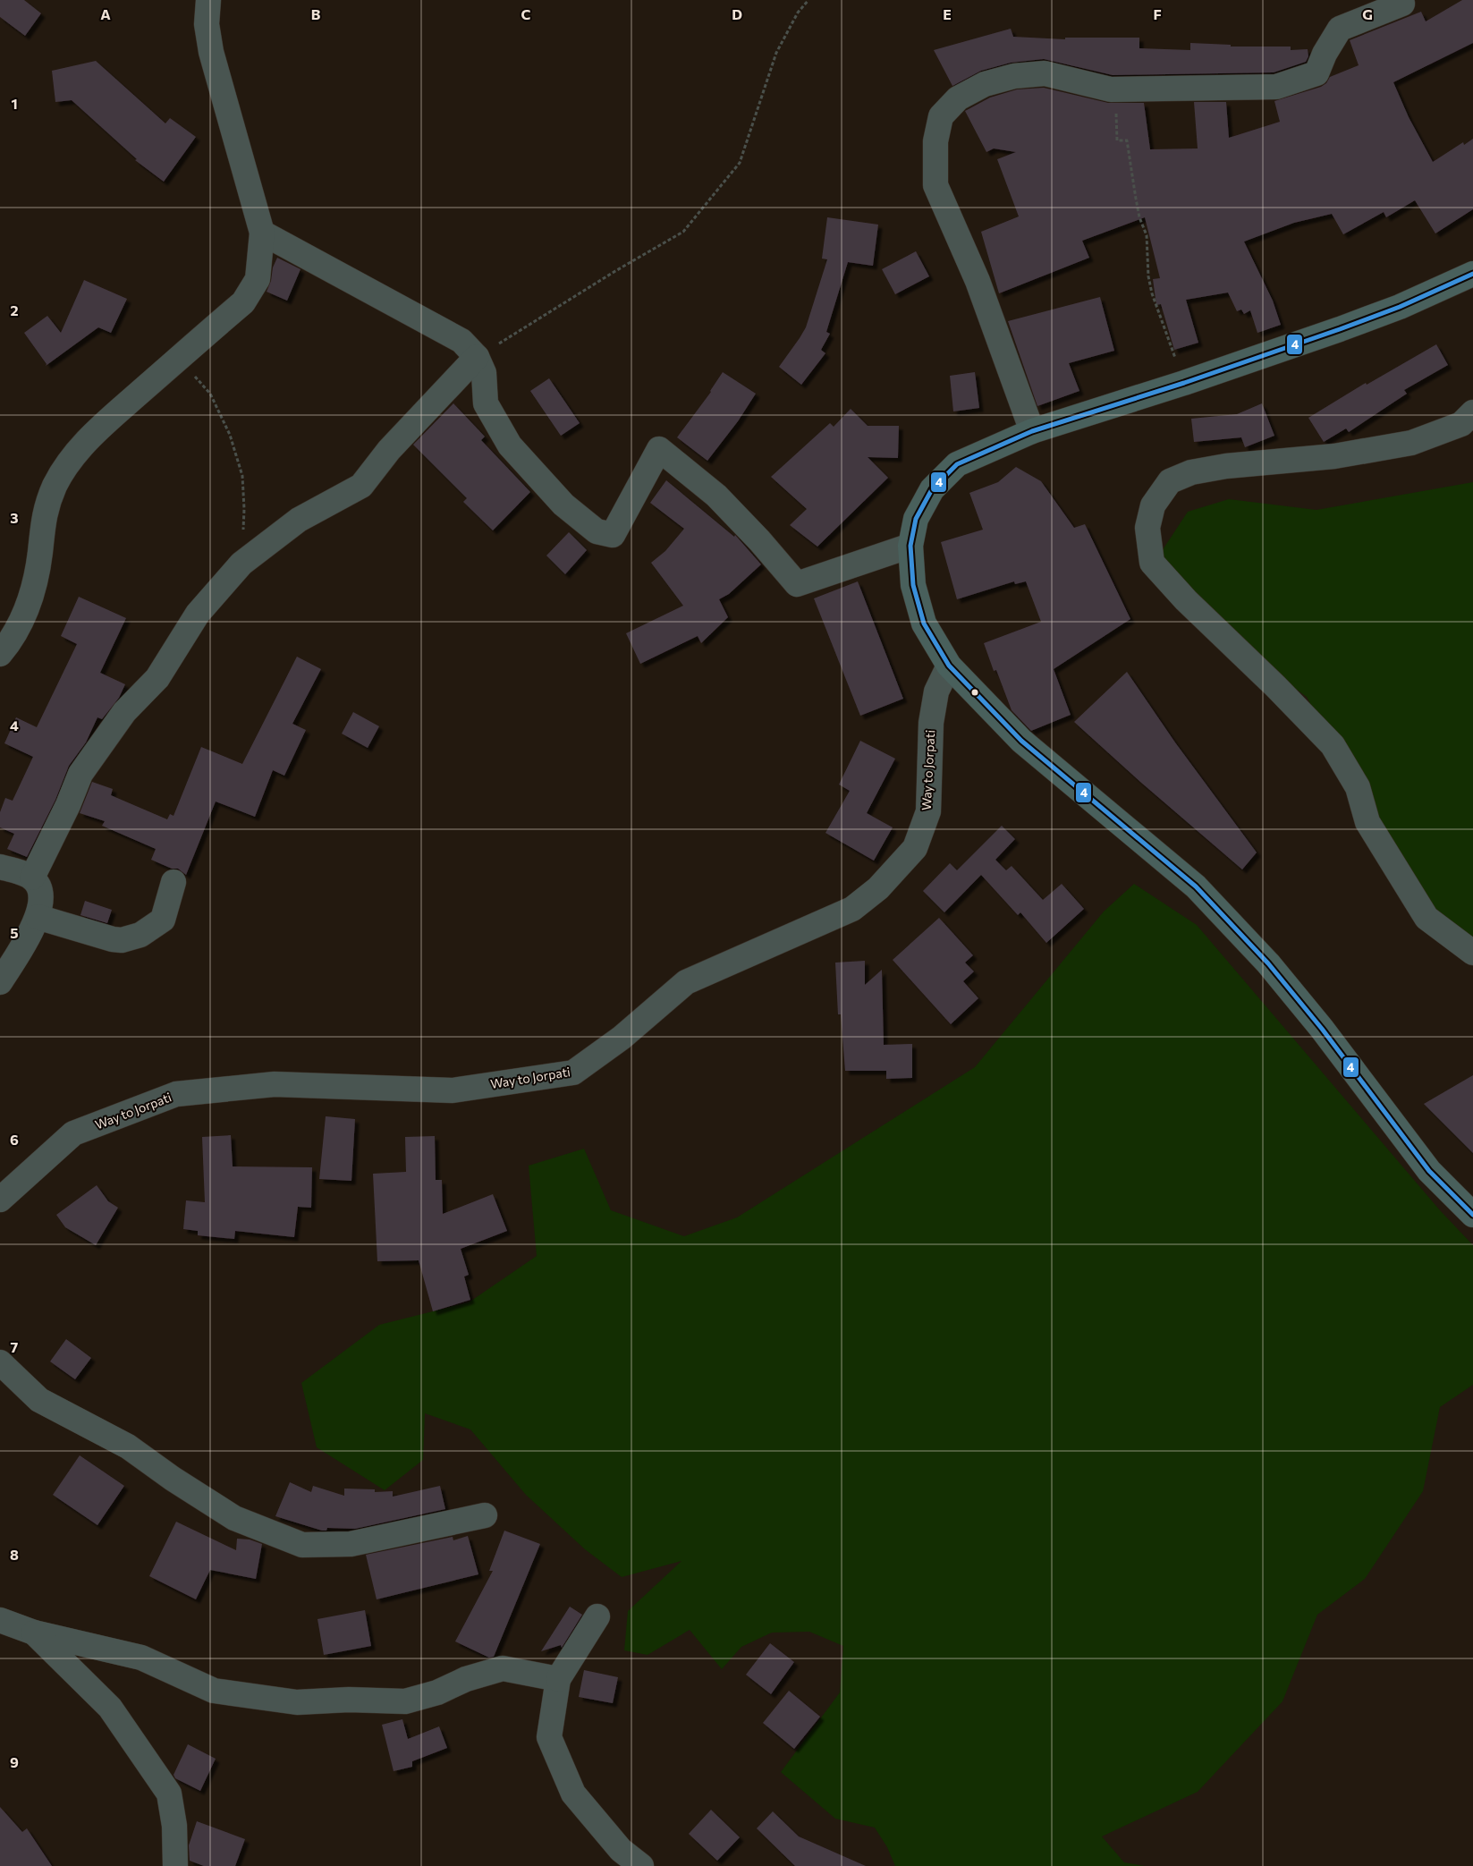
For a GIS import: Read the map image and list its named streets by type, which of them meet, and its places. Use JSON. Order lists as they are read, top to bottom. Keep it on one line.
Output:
{"streets":{"street":["Way to Jorpati"]},"lines":["transit line 4"],"grid":{"columns":["A","B","C","D","E","F","G"],"rows":["1","2","3","4","5","6","7","8","9"]}}
